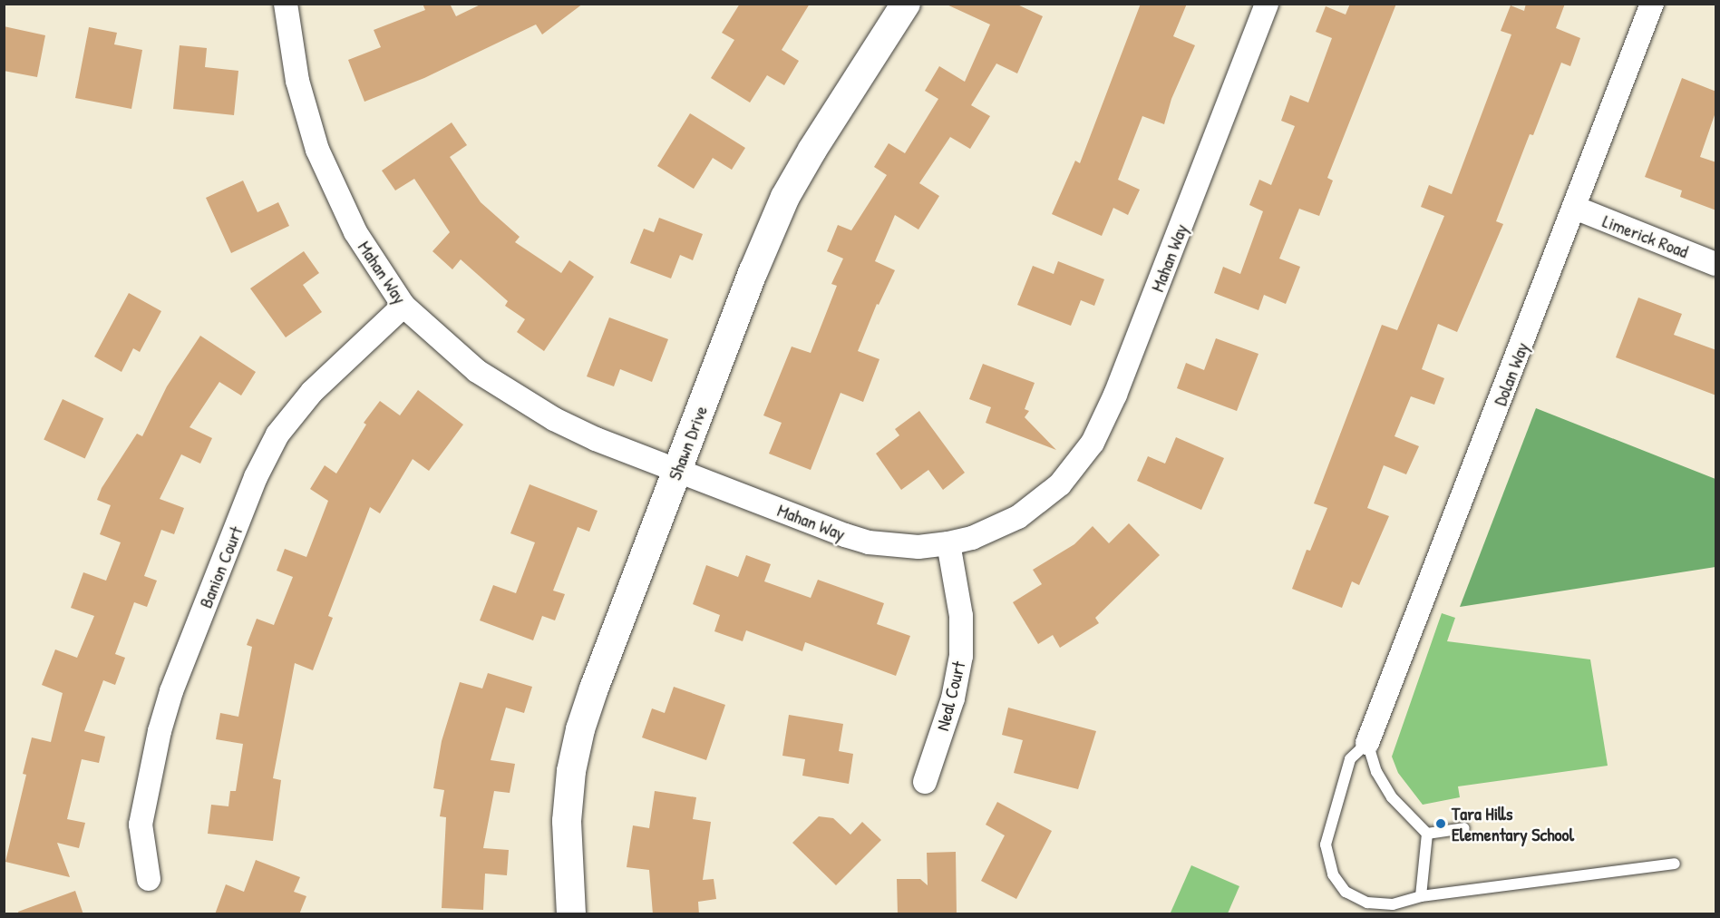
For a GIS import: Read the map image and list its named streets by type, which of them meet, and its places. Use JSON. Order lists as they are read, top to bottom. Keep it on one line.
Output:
{"streets":{"street":["Limerick Road","Mahan Way","Dolan Way","Shawn Drive","Banion Court","Neal Court"]},"crossings":[["Limerick Road","Dolan Way"],["Mahan Way","Shawn Drive"],["Mahan Way","Banion Court"],["Mahan Way","Neal Court"]],"places":["Tara Hills Elementary School"]}
